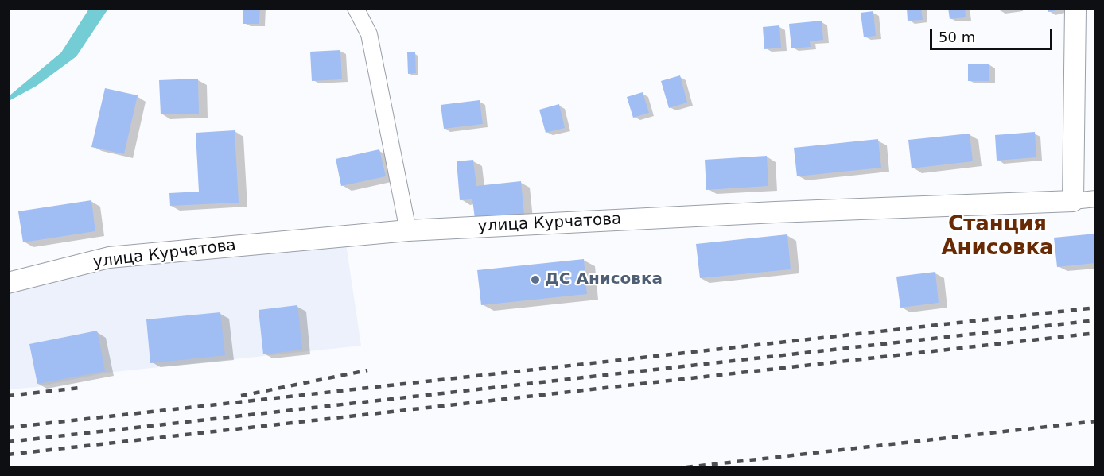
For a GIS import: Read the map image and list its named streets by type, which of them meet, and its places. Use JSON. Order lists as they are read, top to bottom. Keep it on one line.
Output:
{"streets":{"street":["улица Курчатова"]},"districts":["Станция Анисовка"],"places":["ДС Анисовка"],"scale_bar":"50 m"}
